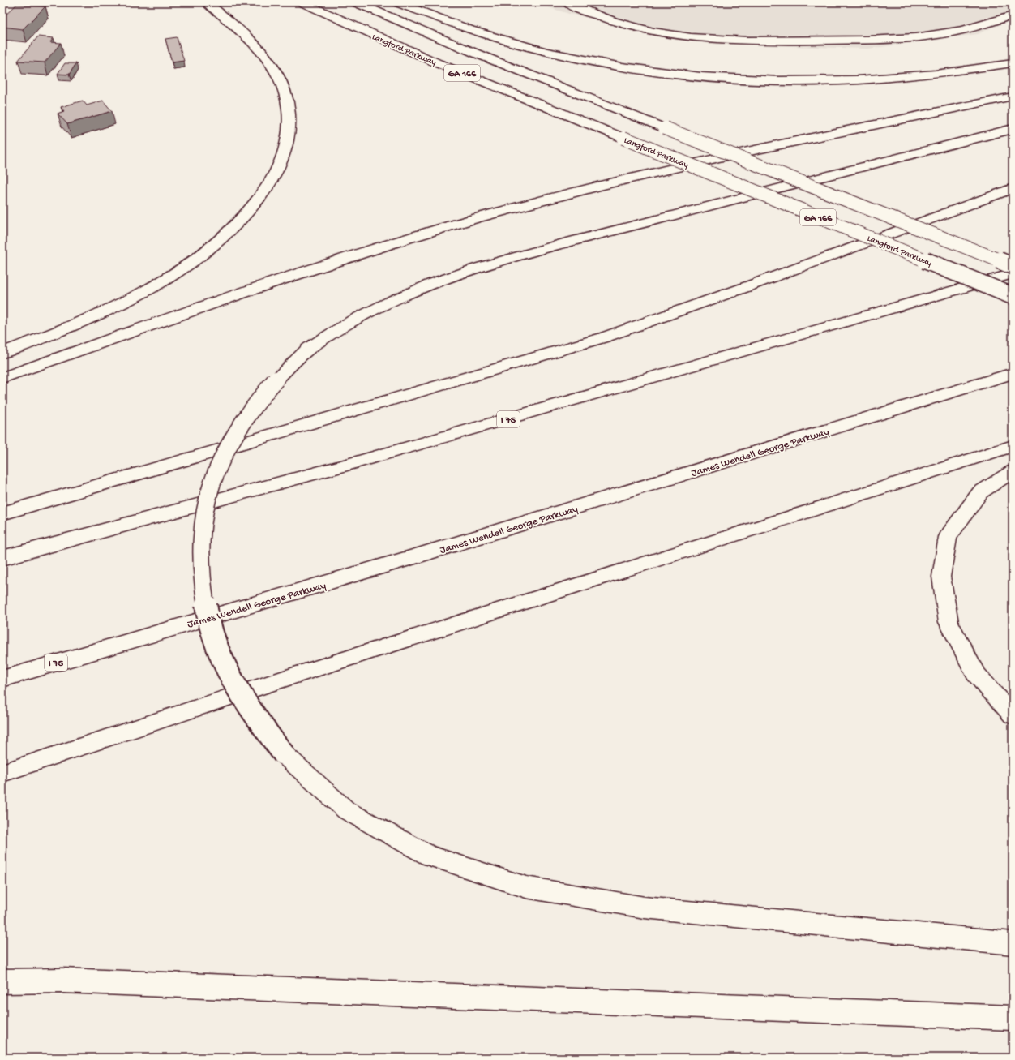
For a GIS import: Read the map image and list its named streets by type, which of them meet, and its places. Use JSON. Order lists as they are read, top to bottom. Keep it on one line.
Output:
{"streets":{"main road":["Langford Parkway","GA 166","I 75","James Wendell George Parkway"]}}
